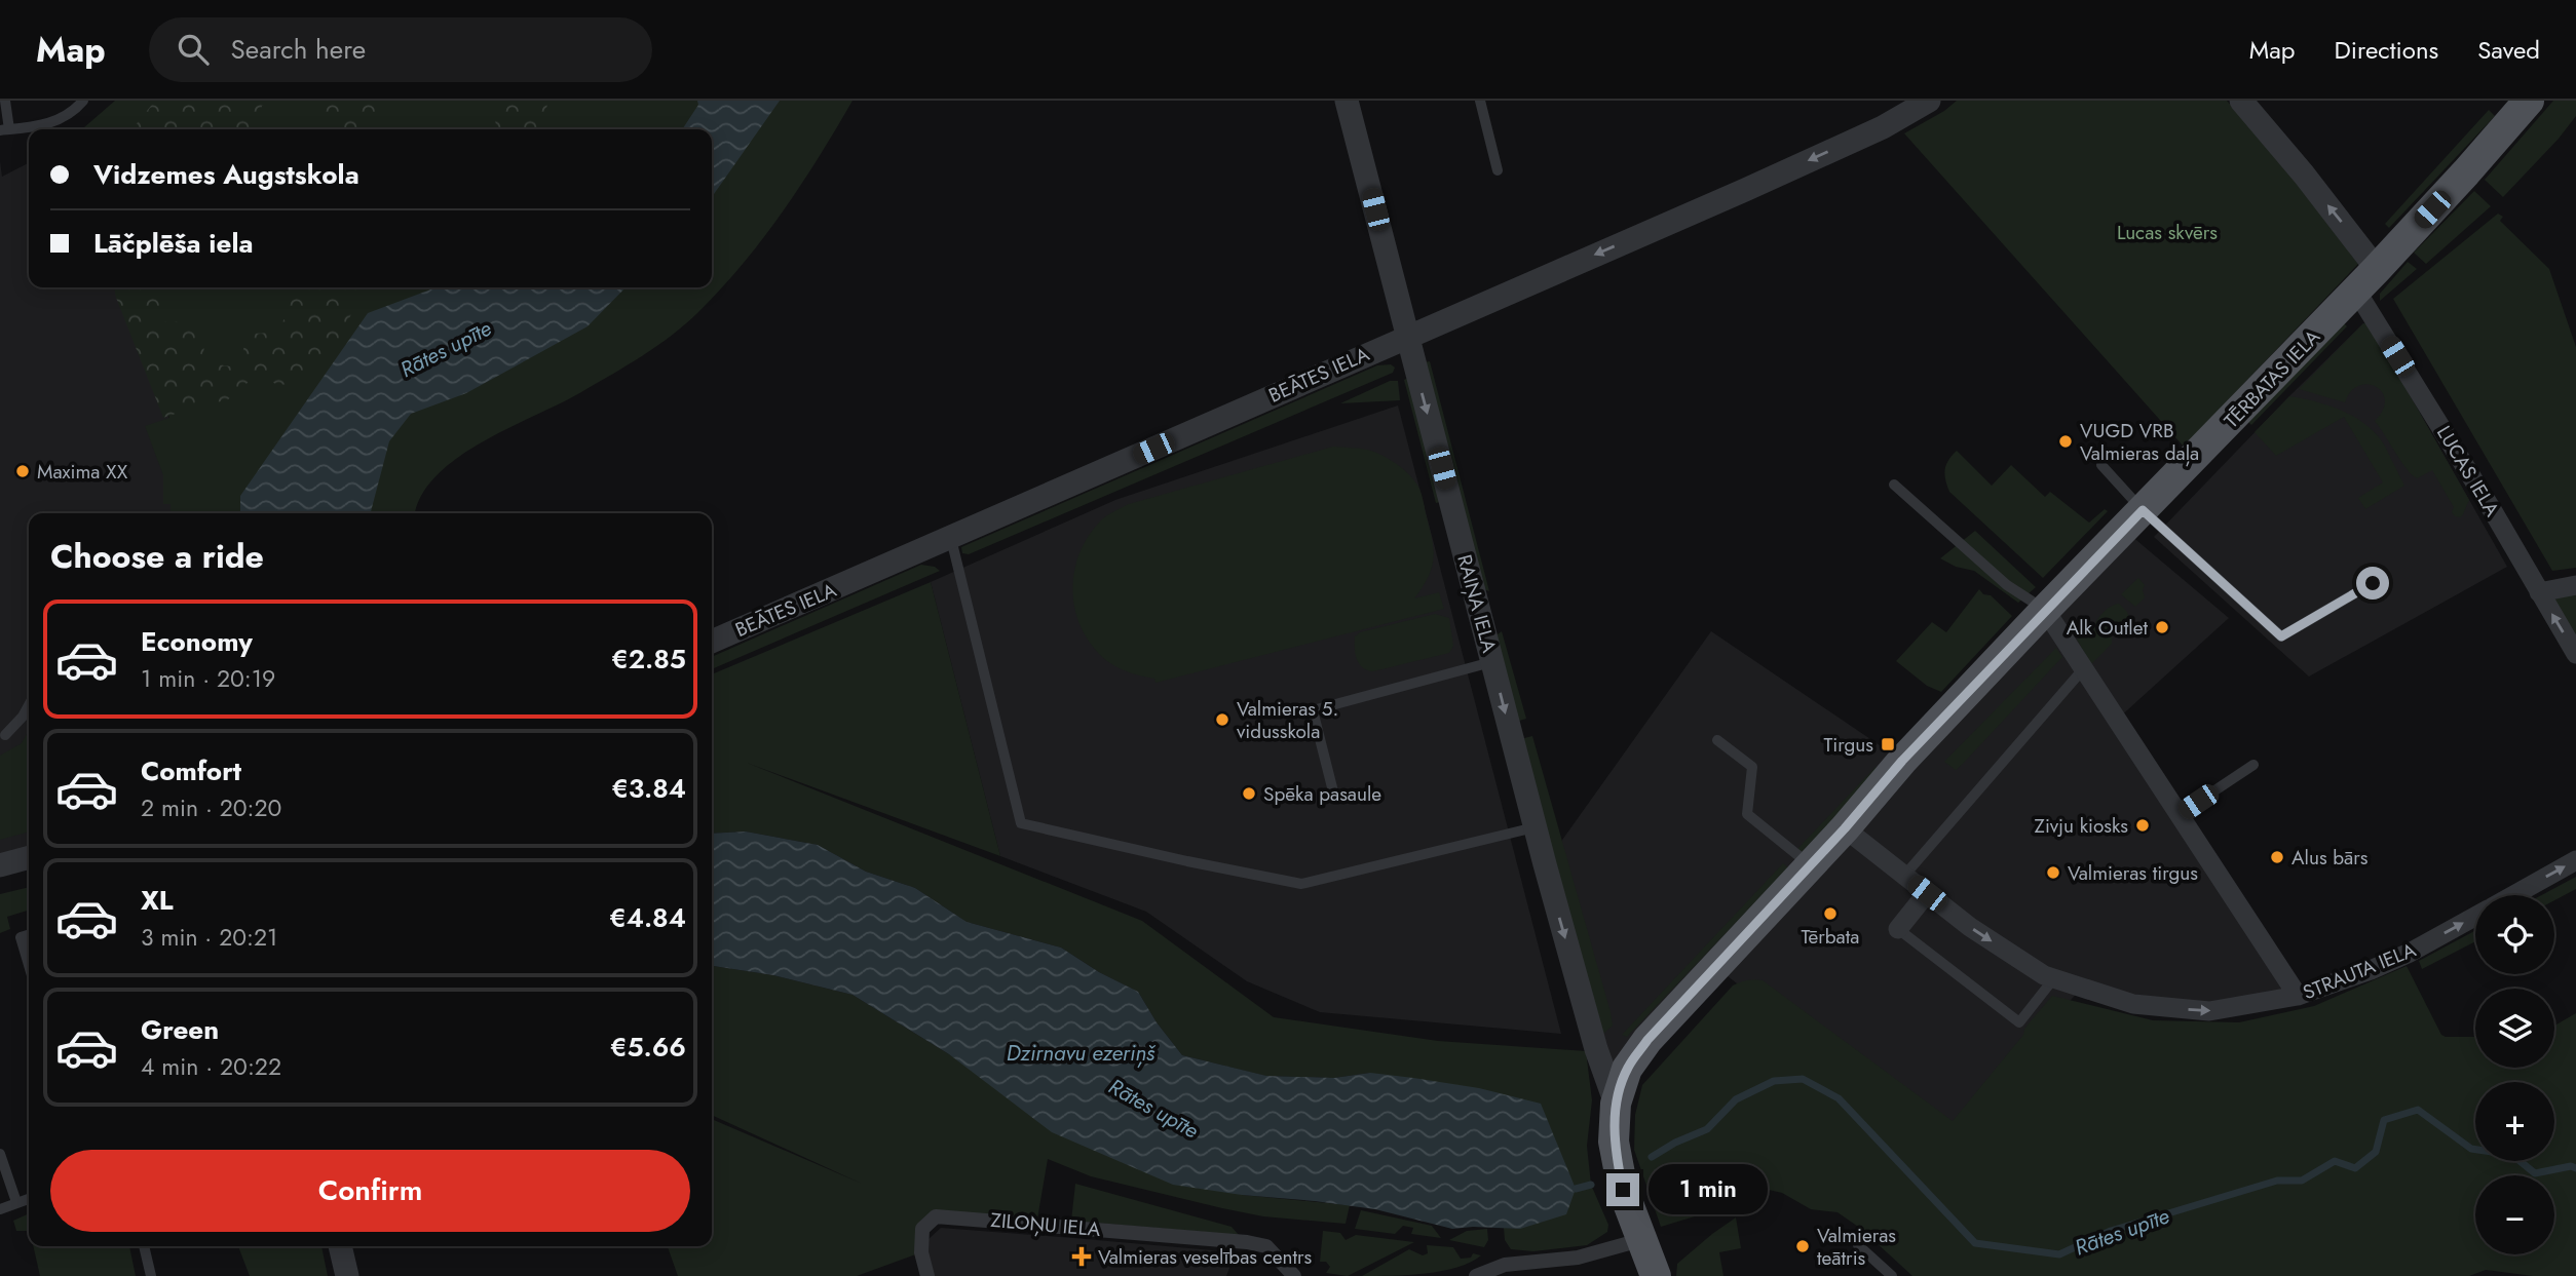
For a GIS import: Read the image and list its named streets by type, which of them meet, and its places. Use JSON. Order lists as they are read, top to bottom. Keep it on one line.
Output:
{"streets":{"main road":["TĒRBATAS IELA"],"street":["BEĀTES IELA","LUCAS IELA","RAIŅA IELA","STRAUTA IELA","ZILOŅU IELA"]},"crossings":[["BEĀTES IELA","RAIŅA IELA"],["TĒRBATAS IELA","LUCAS IELA"],["TĒRBATAS IELA","RAIŅA IELA"],["TĒRBATAS IELA","STRAUTA IELA"]],"one_way":["BEĀTES IELA","LUCAS IELA","RAIŅA IELA","STRAUTA IELA"],"water":["Rātes upīte","Dzirnavu ezeriņš"],"parks":["Lucas skvērs"],"places":{"other":["VUGD VRB Valmieras daļa","Maxima XX","Alk Outlet","Valmieras 5. vidusskola","Spēka pasaule","Zivju kiosks","Alus bārs","Valmieras tirgus","Tērbata","Valmieras teātris"],"transit":["Tirgus"],"health":["Valmieras veselības centrs"]},"page":{"header":"Map","search":"Search here","nav":["Map","Directions","Saved"],"banner":["Vidzemes Augstskola","Lāčplēša iela"],"heading":"Choose a ride","list":[{"name":"Economy","note":"1 min · 20:19","value":"€2.85"},{"name":"Comfort","note":"2 min · 20:20","value":"€3.84"},{"name":"XL","note":"3 min · 20:21","value":"€4.84"},{"name":"Green","note":"4 min · 20:22","value":"€5.66"}],"map_buttons":["+","−"],"buttons":"Confirm","bubble":"1 min"}}
